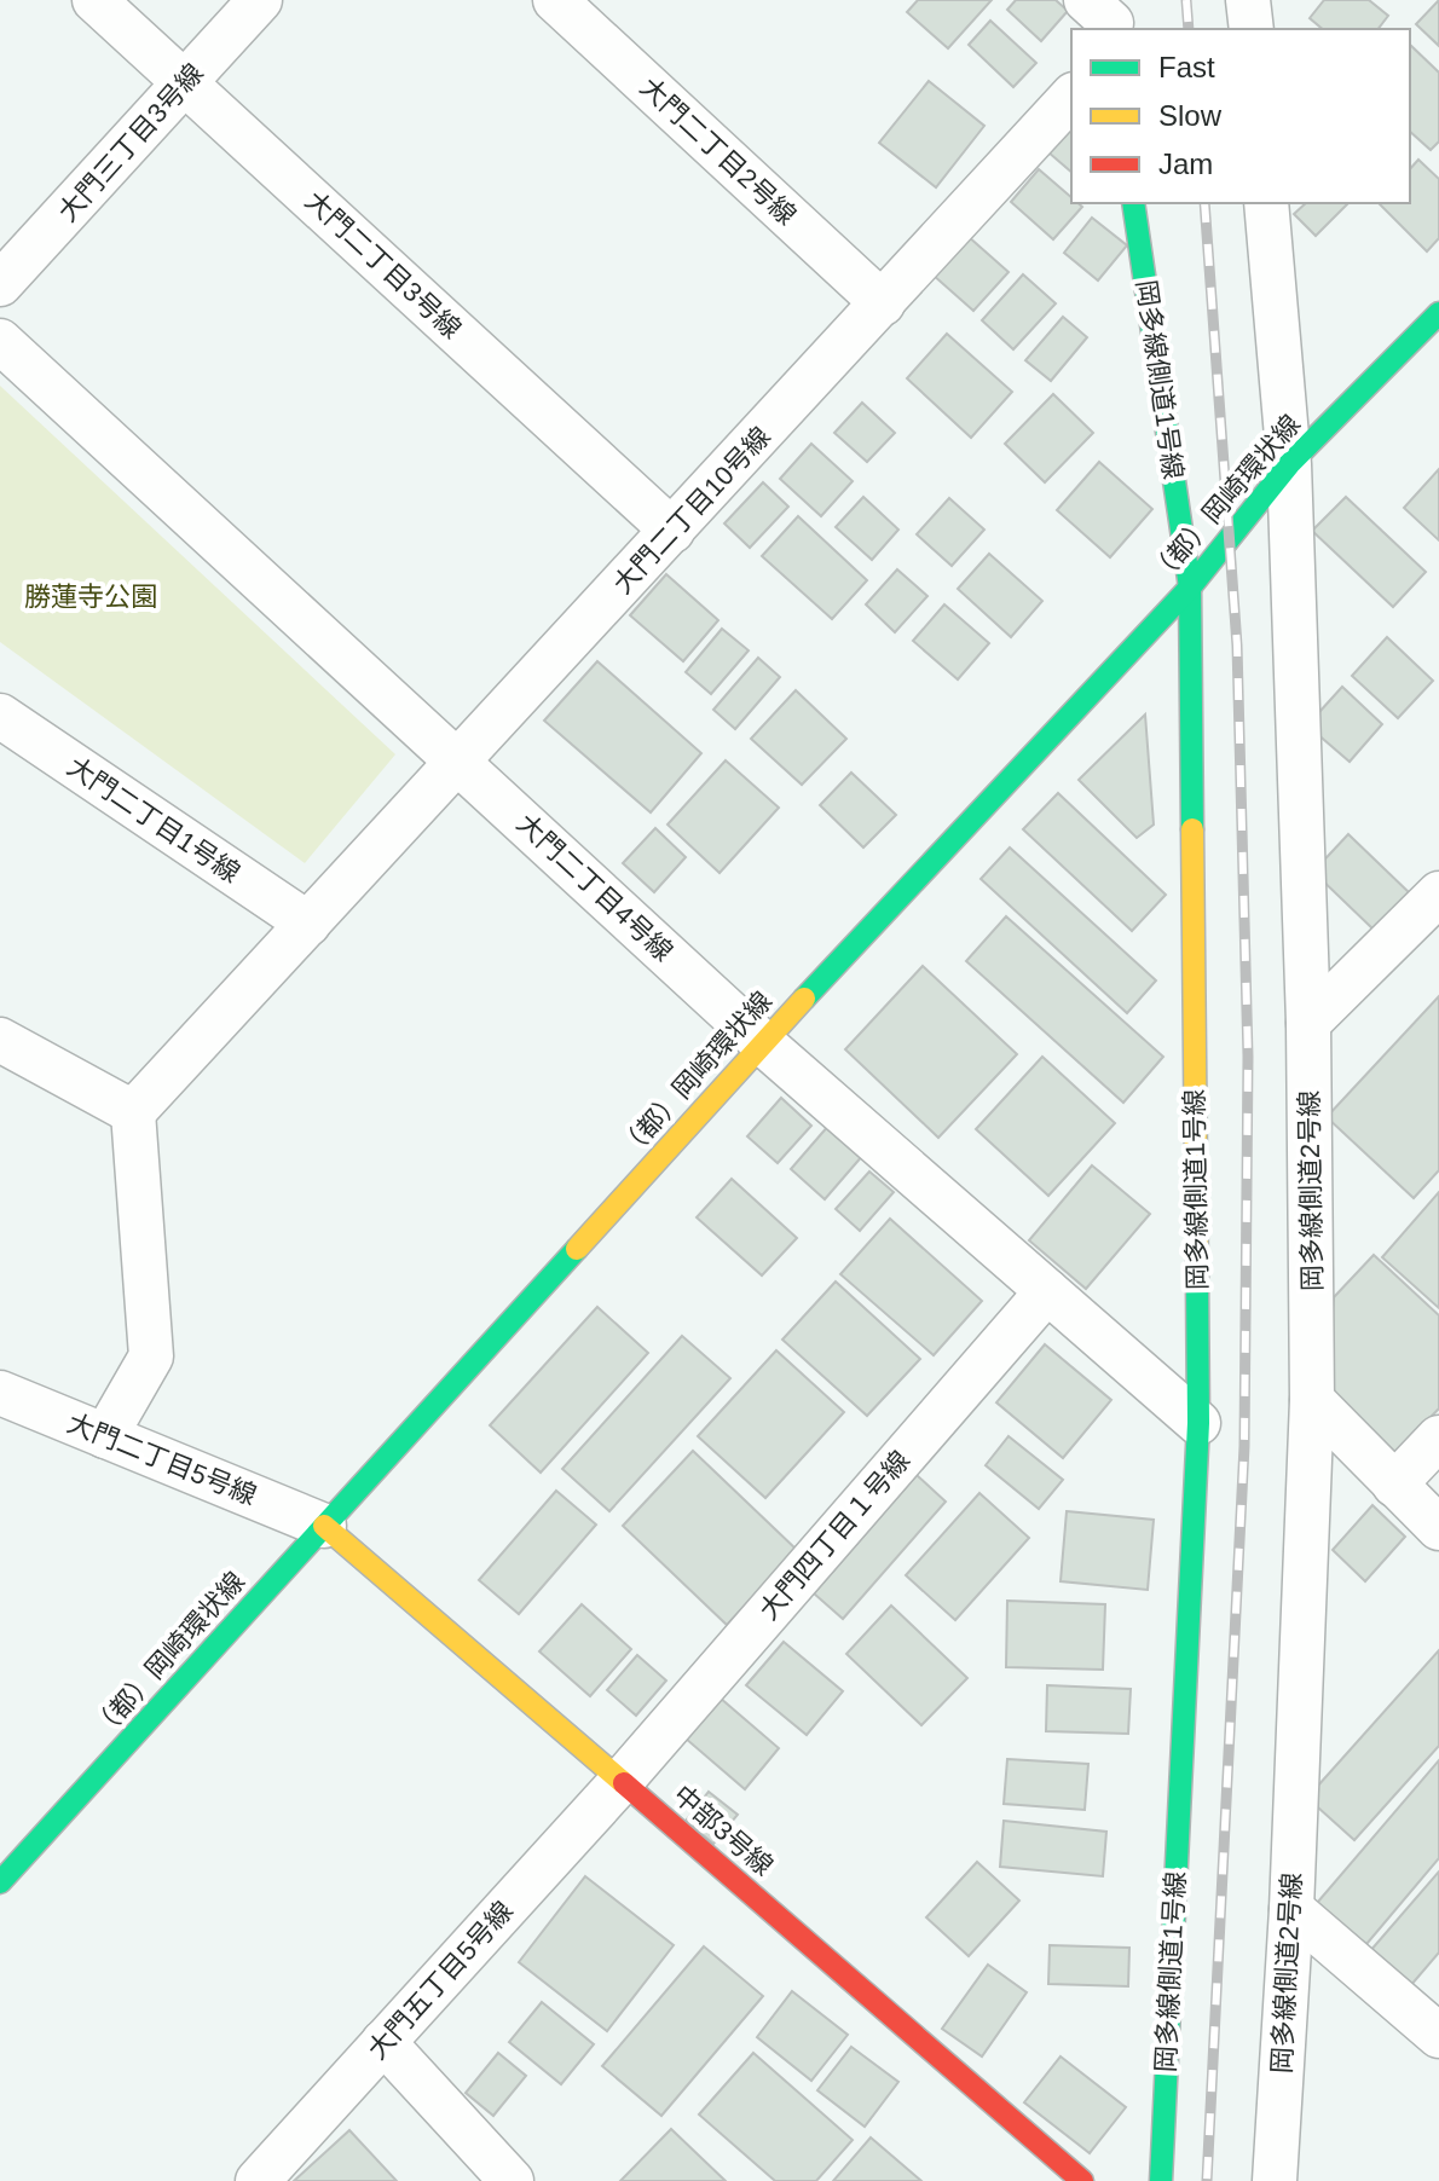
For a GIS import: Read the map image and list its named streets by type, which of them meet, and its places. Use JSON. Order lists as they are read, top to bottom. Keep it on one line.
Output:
{"streets":{"street":["大門三丁目3号線","大門二丁目2号線","大門二丁目3号線","岡多線側道1号線","（都）岡崎環状線","大門二丁目10号線","大門二丁目1号線","大門二丁目4号線","岡多線側道2号線","大門二丁目5号線","大門四丁目１号線","中部3号線","大門五丁目5号線"]},"crossings":[["大門三丁目3号線","大門二丁目3号線"],["大門二丁目2号線","大門二丁目10号線"],["大門二丁目3号線","大門二丁目10号線"],["岡多線側道1号線","（都）岡崎環状線"],["岡多線側道1号線","大門二丁目4号線"],["（都）岡崎環状線","大門二丁目4号線"],["（都）岡崎環状線","岡多線側道2号線"],["（都）岡崎環状線","大門二丁目5号線"],["（都）岡崎環状線","中部3号線"],["大門二丁目10号線","大門二丁目1号線"],["大門二丁目10号線","大門二丁目4号線"],["大門二丁目4号線","大門四丁目１号線"],["大門二丁目5号線","中部3号線"],["大門四丁目１号線","中部3号線"],["大門四丁目１号線","大門五丁目5号線"],["中部3号線","大門五丁目5号線"]],"parks":["勝蓮寺公園"],"legend":["Fast","Slow","Jam"]}
